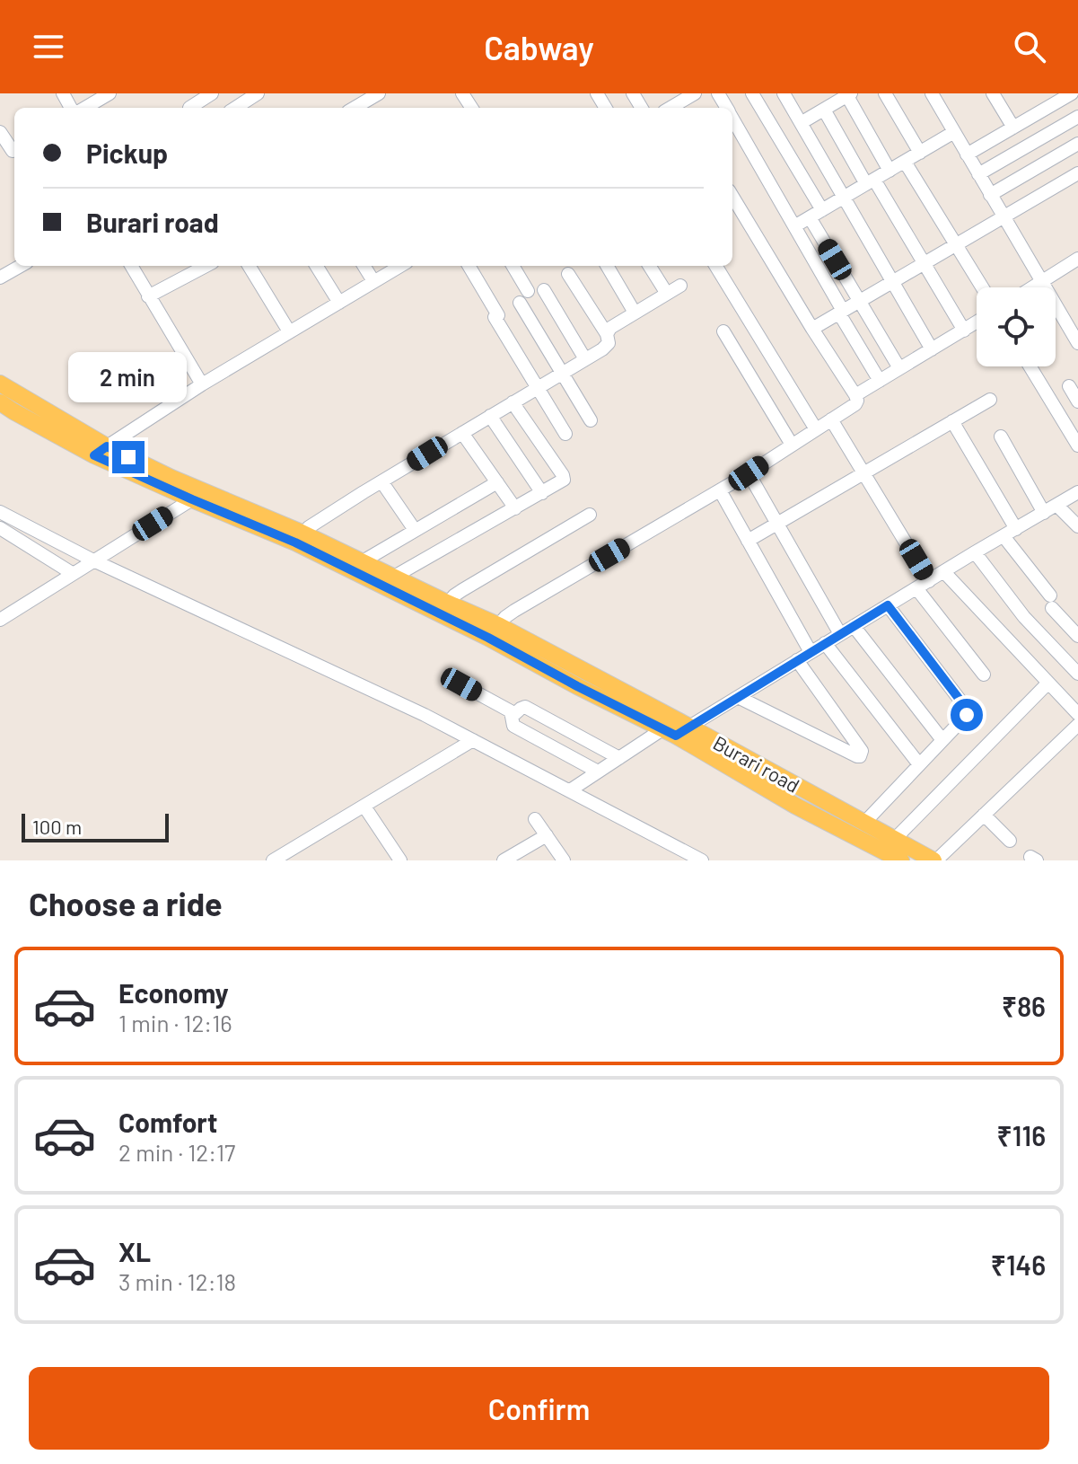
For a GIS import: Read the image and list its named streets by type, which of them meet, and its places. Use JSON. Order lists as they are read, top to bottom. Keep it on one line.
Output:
{"streets":{"main road":["Burari road"]},"scale_bar":"100 m","page":{"header":"Cabway","banner":["Pickup","Burari road"],"bubble":"2 min","scale":"100 m","heading":"Choose a ride","list":[{"name":"Economy","note":"1 min · 12:16","value":"₹86"},{"name":"Comfort","note":"2 min · 12:17","value":"₹116"},{"name":"XL","note":"3 min · 12:18","value":"₹146"}],"buttons":"Confirm"}}
